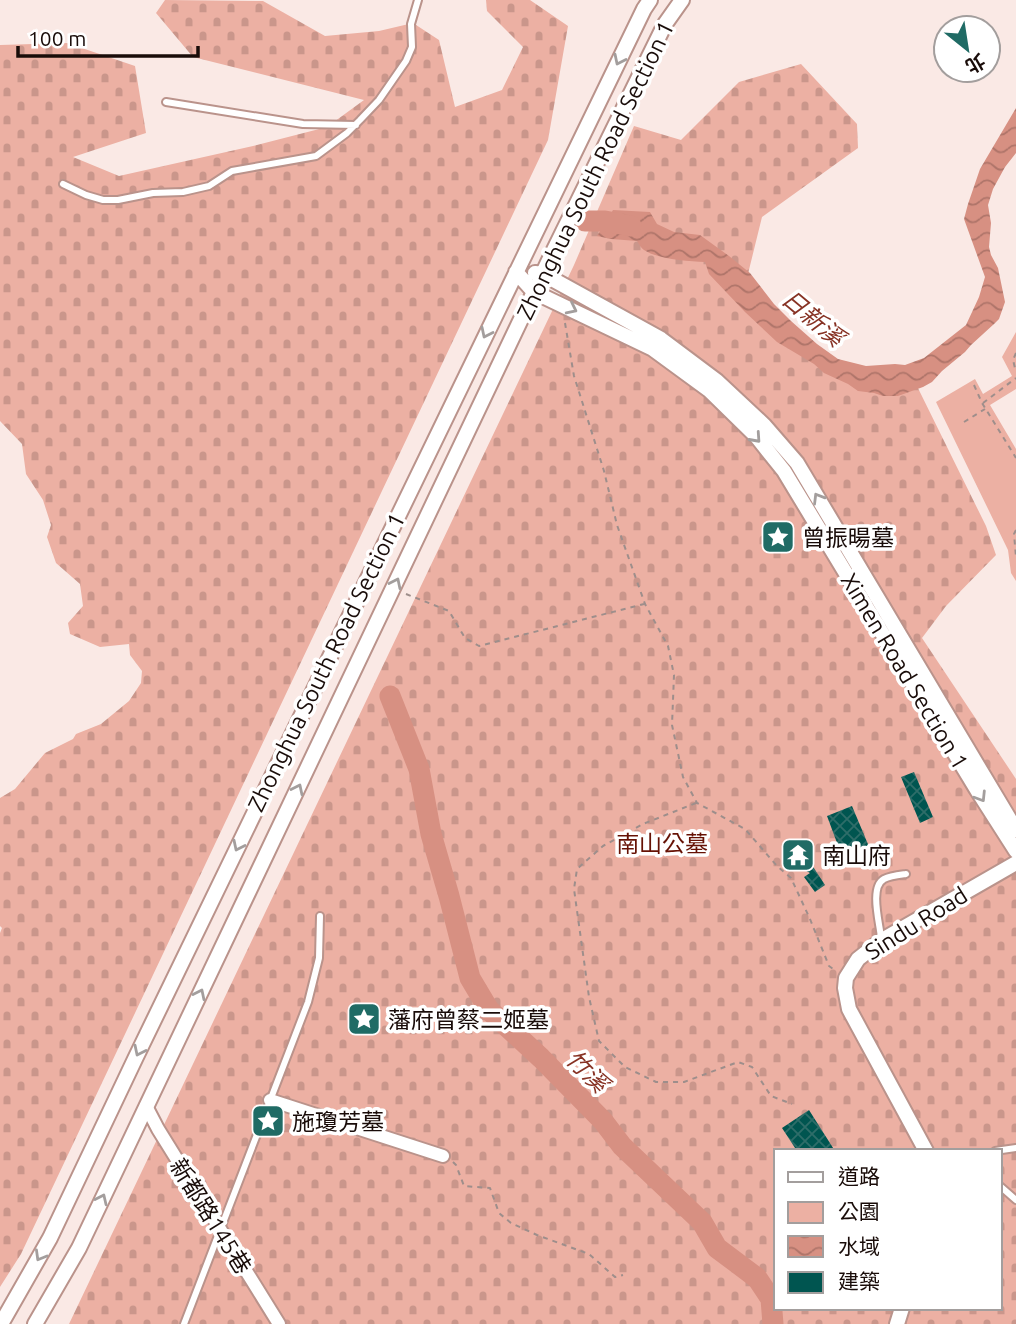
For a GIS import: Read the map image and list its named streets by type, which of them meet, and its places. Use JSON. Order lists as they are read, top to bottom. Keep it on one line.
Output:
{"streets":{"street":["Zhonghua South Road Section 1","Ximen Road Section 1","Sindu Road","新都路145巷"]},"crossings":[["Zhonghua South Road Section 1","Ximen Road Section 1"],["Zhonghua South Road Section 1","新都路145巷"]],"water":["日新溪","竹溪"],"parks":["南山公墓"],"places":{"place":["曾振暘墓","藩府曾蔡二姬墓","施瓊芳墓"],"temple":["南山府"]},"legend":["道路","公園","水域","建築"],"scale_bar":"100 m","north":"bottom right"}
